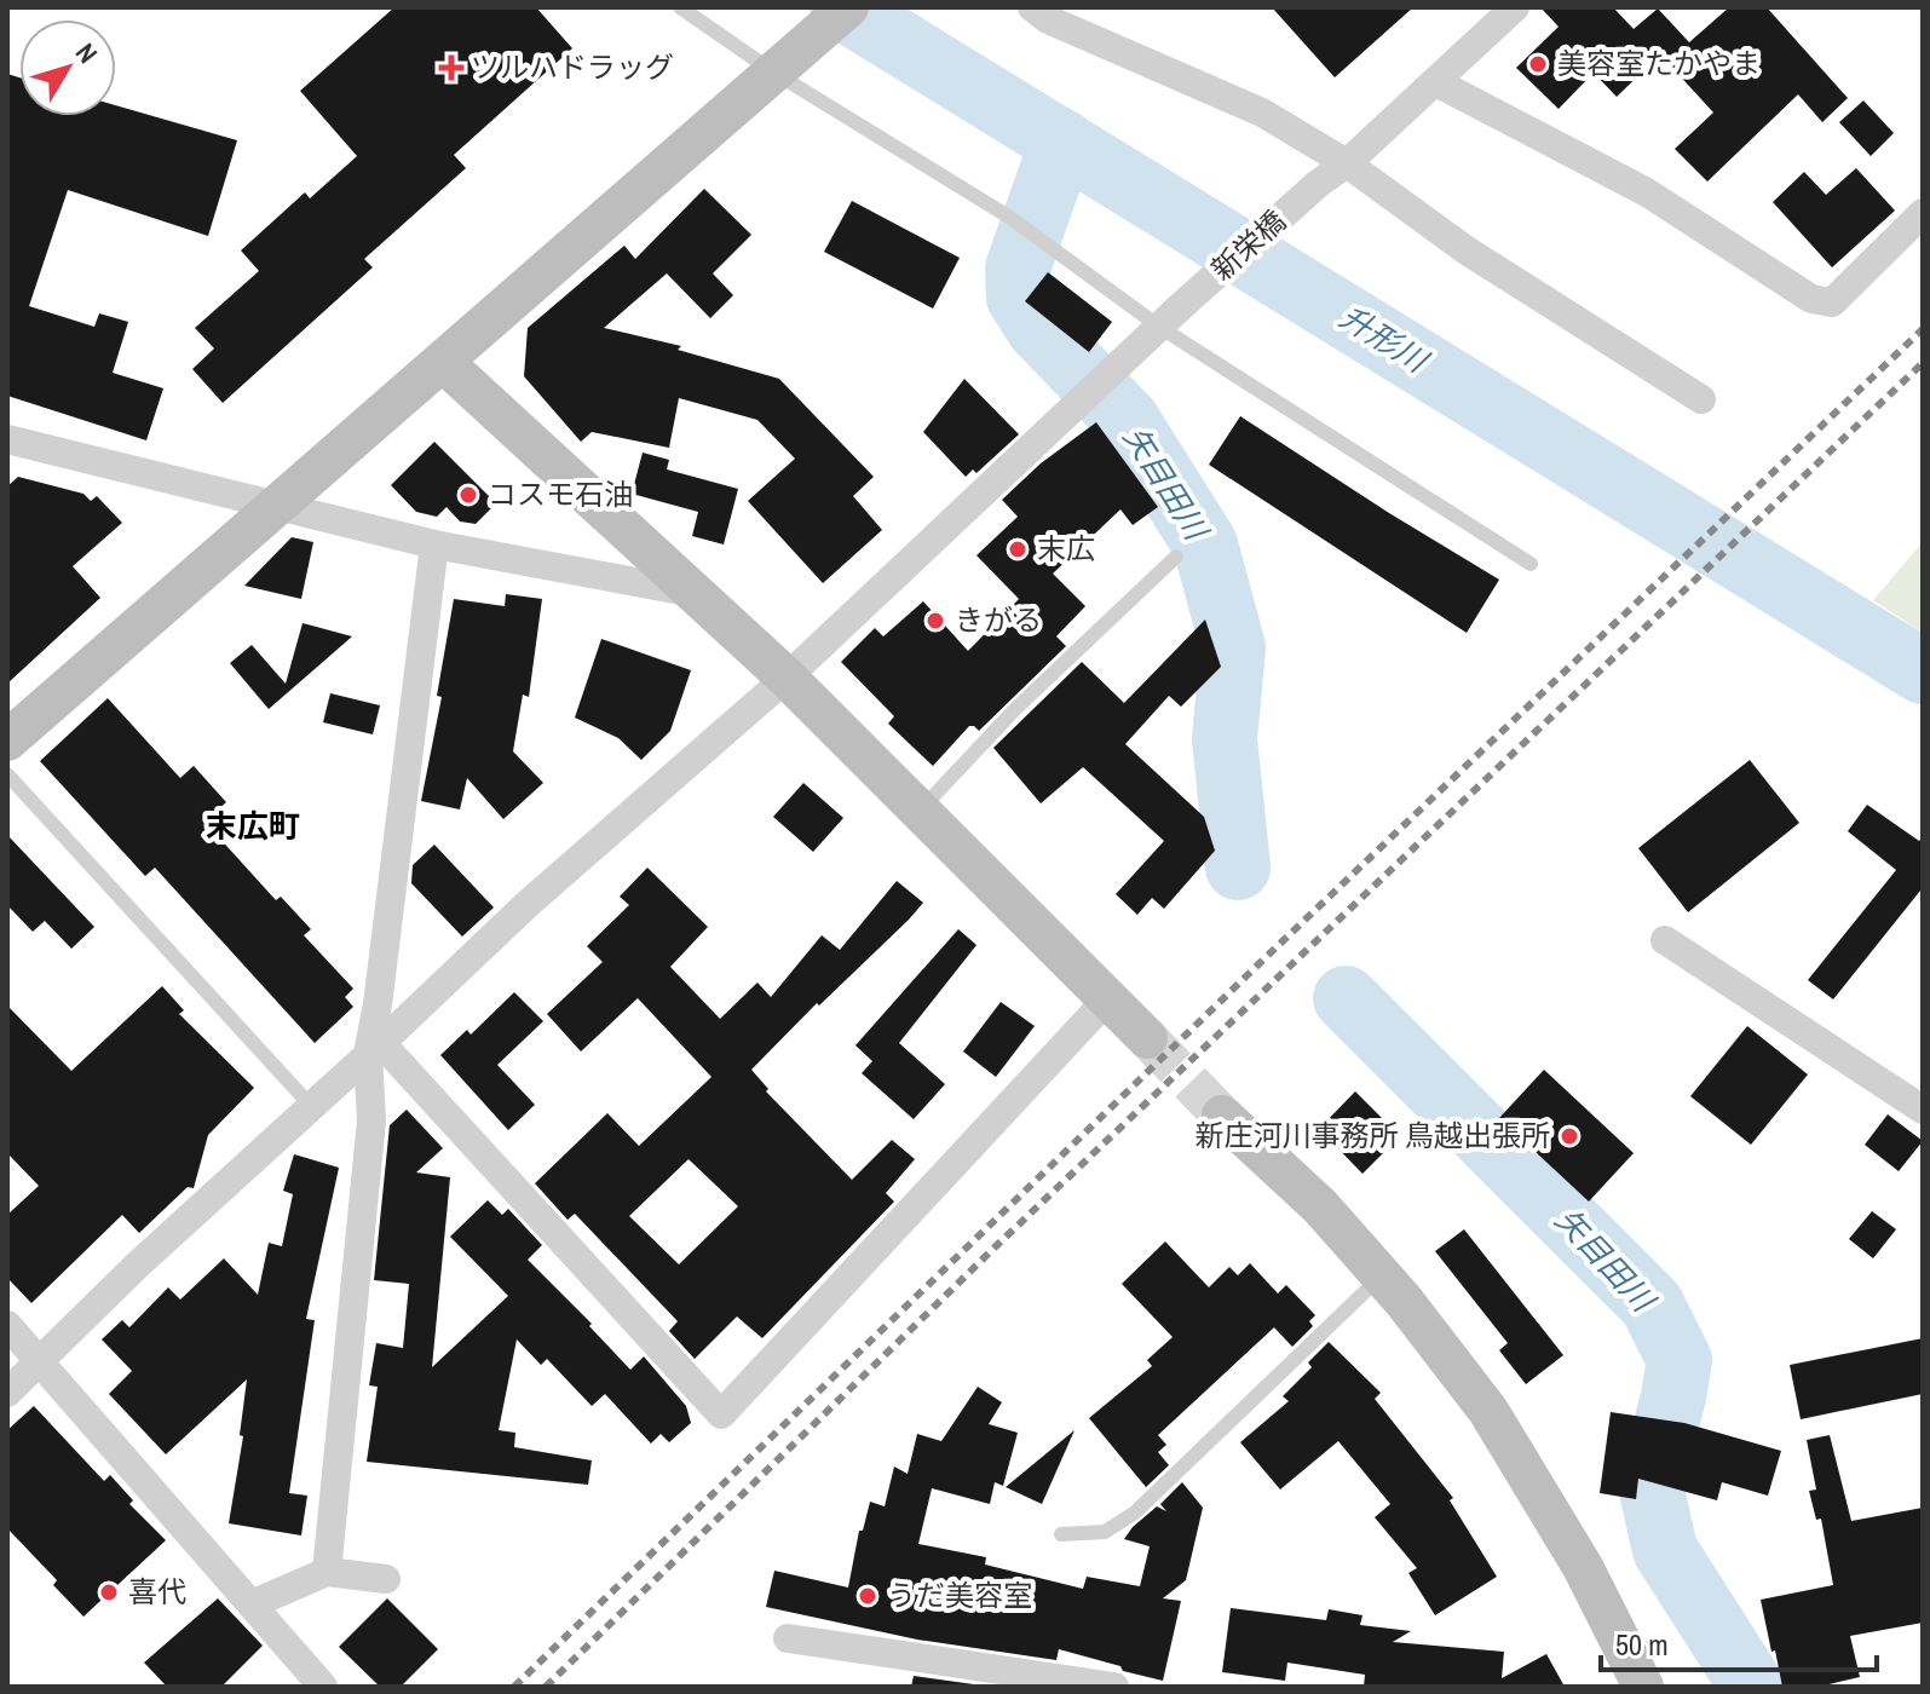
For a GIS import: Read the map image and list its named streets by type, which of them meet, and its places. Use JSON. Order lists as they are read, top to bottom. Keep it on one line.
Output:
{"streets":{"street":["新栄橋"]},"districts":["末広町"],"water":["升形川","矢目田川"],"places":{"other":["美容室たかやま","コスモ石油","末広","きがる","新庄河川事務所 鳥越出張所","喜代","うだ美容室"],"health":["ツルハドラッグ"]},"scale_bar":"50 m","north":"top right"}
